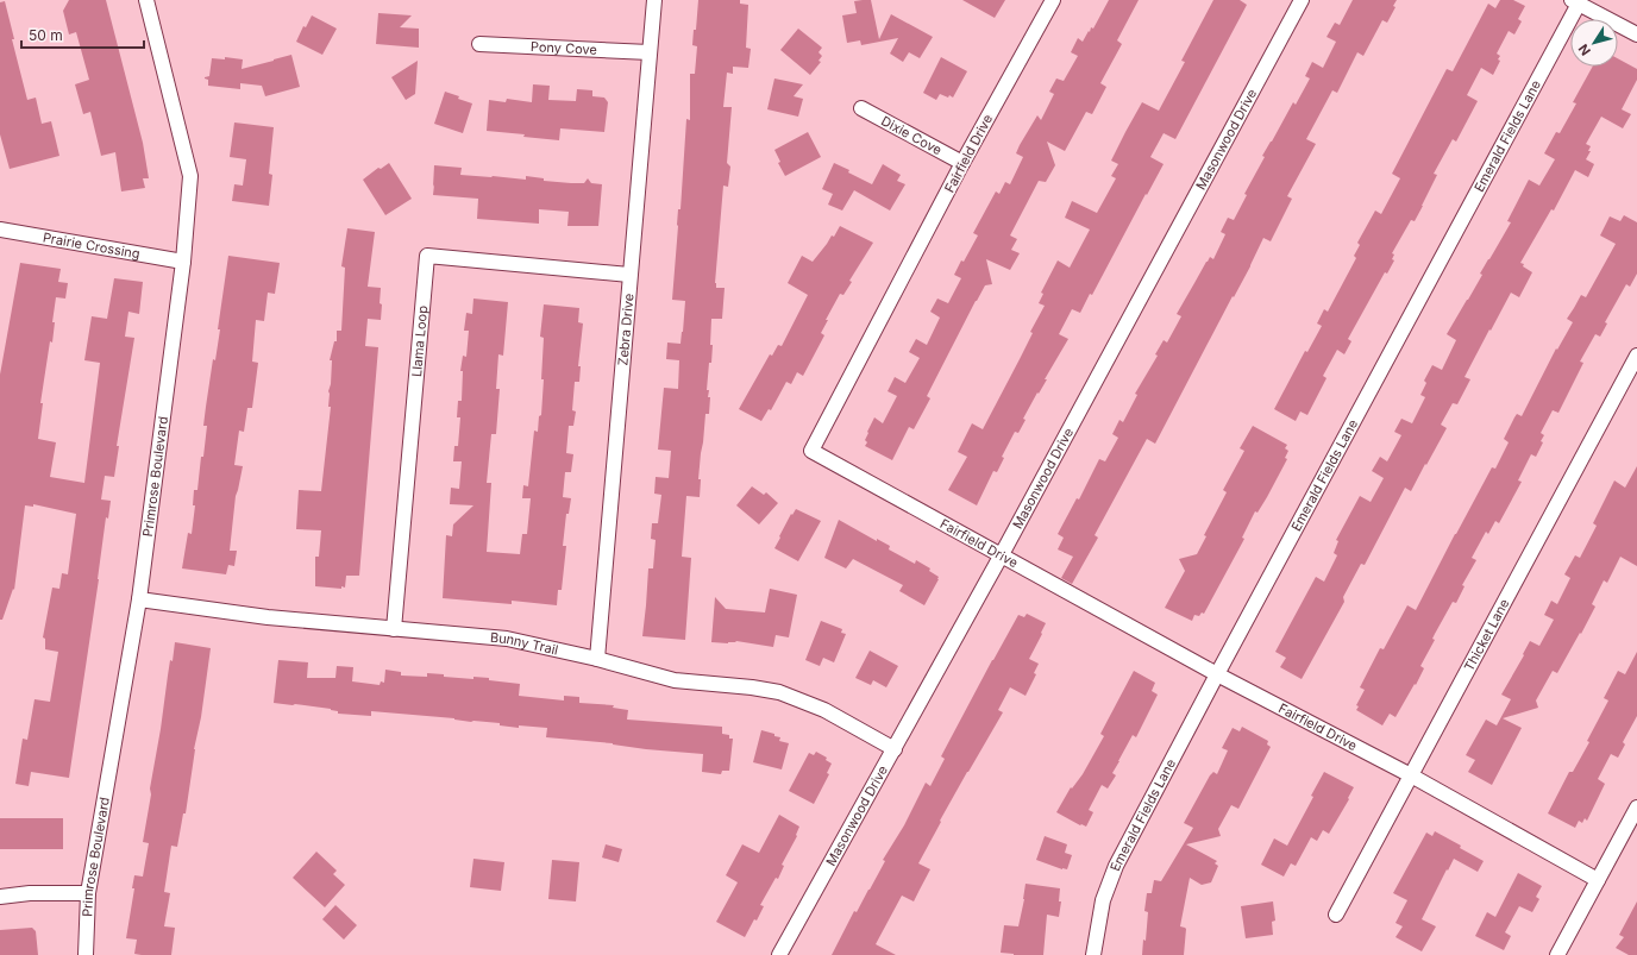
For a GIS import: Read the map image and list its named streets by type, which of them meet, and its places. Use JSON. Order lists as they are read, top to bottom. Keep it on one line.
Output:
{"streets":{"street":["Pony Cove","Dixie Cove","Emerald Fields Lane","Masonwood Drive","Fairfield Drive","Prairie Crossing","Zebra Drive","Llama Loop","Primrose Boulevard","Thicket Lane","Bunny Trail"]},"crossings":[["Pony Cove","Zebra Drive"],["Dixie Cove","Fairfield Drive"],["Emerald Fields Lane","Fairfield Drive"],["Masonwood Drive","Fairfield Drive"],["Masonwood Drive","Bunny Trail"],["Fairfield Drive","Thicket Lane"],["Prairie Crossing","Primrose Boulevard"],["Zebra Drive","Llama Loop"],["Zebra Drive","Bunny Trail"],["Llama Loop","Bunny Trail"],["Primrose Boulevard","Bunny Trail"]],"scale_bar":"50 m","north":"bottom left"}
